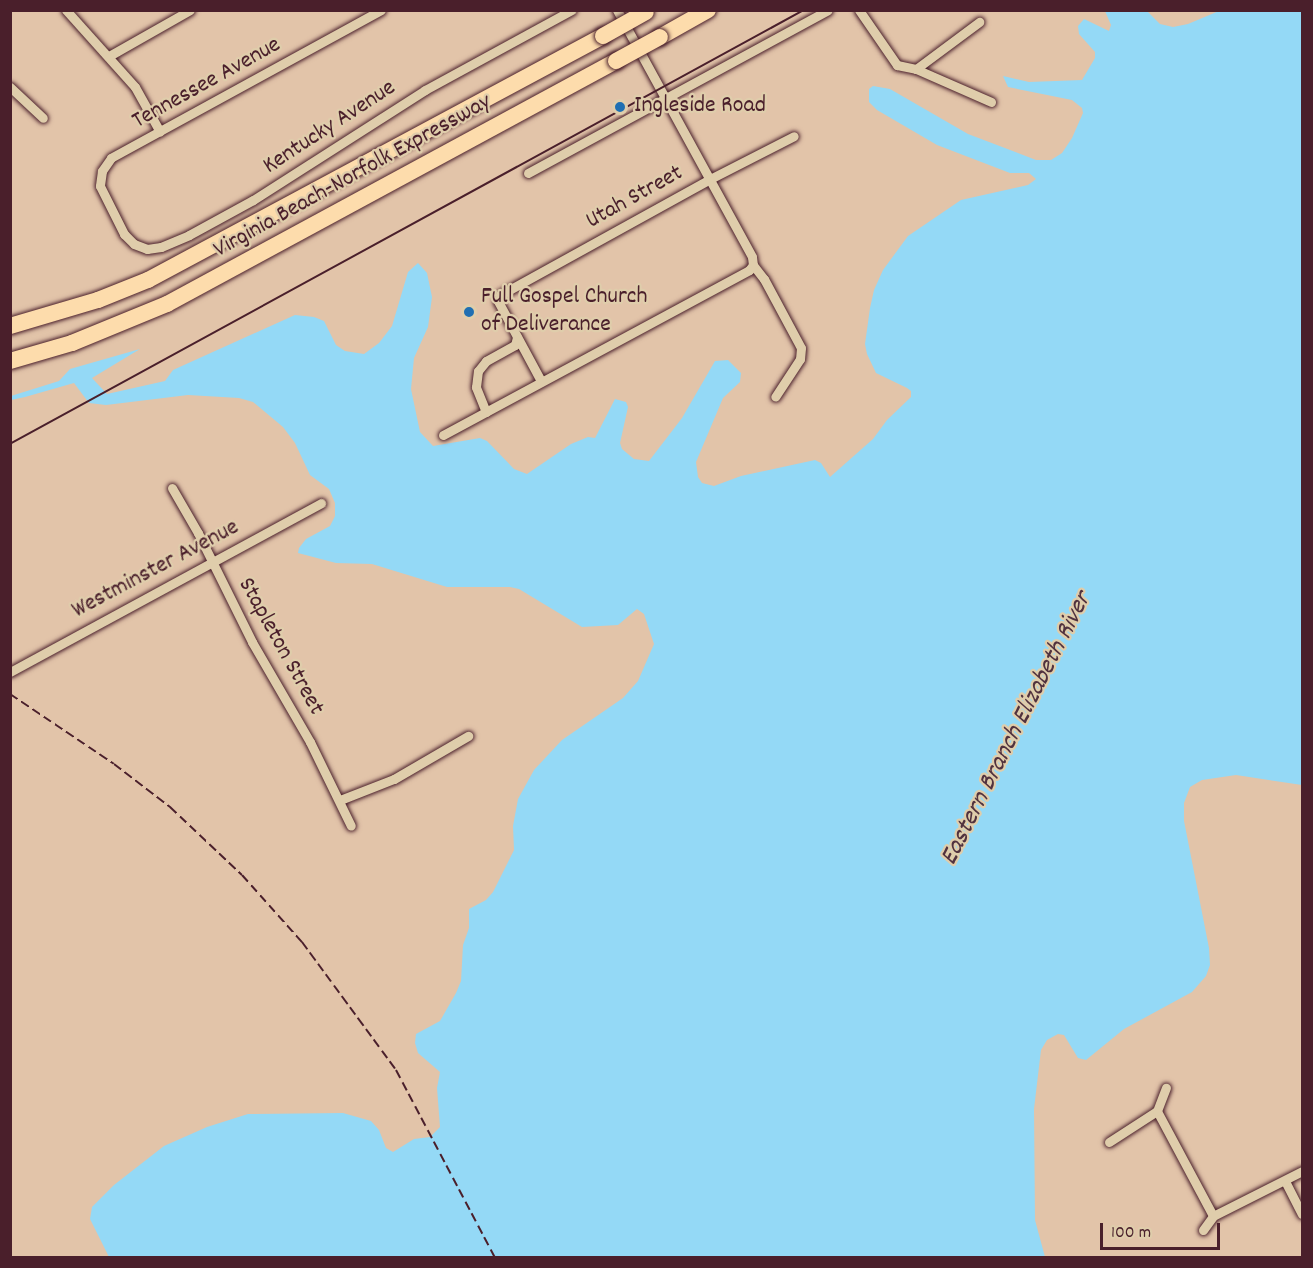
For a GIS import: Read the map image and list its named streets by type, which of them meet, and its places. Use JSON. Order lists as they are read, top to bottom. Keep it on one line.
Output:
{"streets":{"highway":["Virginia Beach-Norfolk Expressway"],"street":["Tennessee Avenue","Kentucky Avenue","Utah Street","Westminster Avenue","Stapleton Street"]},"crossings":[["Tennessee Avenue","Kentucky Avenue"],["Westminster Avenue","Stapleton Street"]],"water":["Eastern Branch Elizabeth River"],"places":["Ingleside Road","Full Gospel Church of Deliverance"],"scale_bar":"100 m"}
